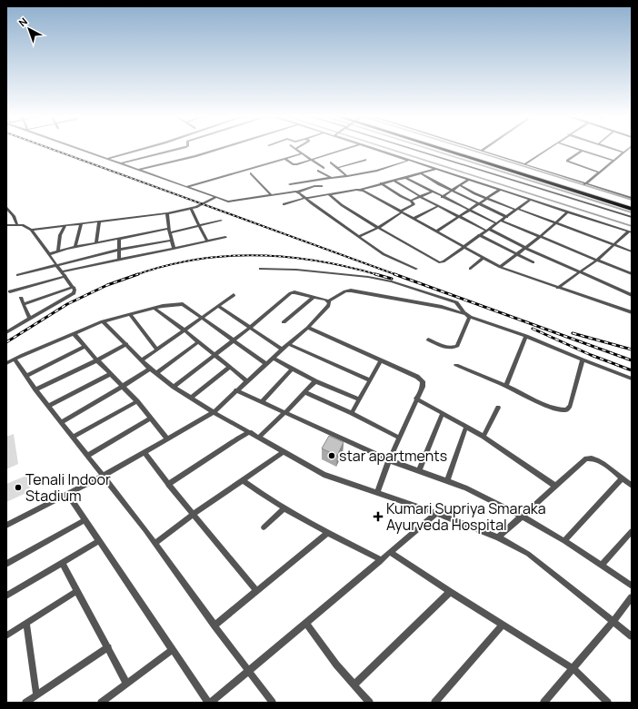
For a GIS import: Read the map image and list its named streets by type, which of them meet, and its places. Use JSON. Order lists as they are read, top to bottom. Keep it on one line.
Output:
{"places":{"other":["star apartments","Tenali Indoor Stadium"],"health":["Kumari Supriya Smaraka Ayurveda Hospital"]},"north":"top left"}
